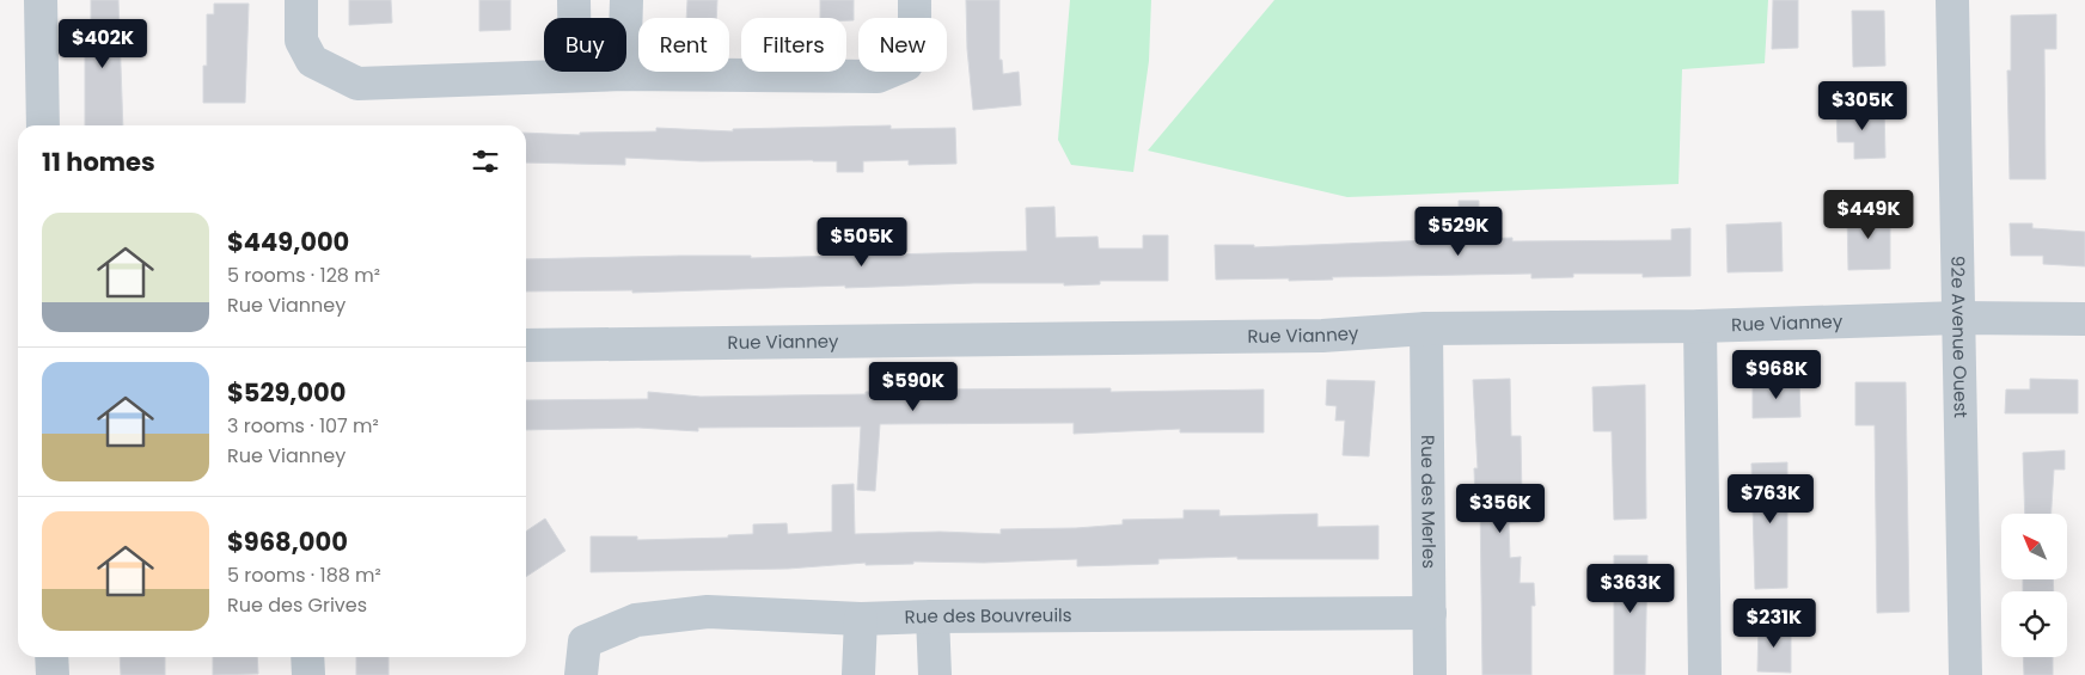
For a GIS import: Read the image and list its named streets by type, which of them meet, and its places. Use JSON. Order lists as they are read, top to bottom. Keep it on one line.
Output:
{"streets":{"street":["Rue Vianney","92e Avenue Ouest","Rue des Merles","Rue des Bouvreuils"]},"crossings":[["Rue Vianney","92e Avenue Ouest"],["Rue Vianney","Rue des Merles"],["Rue des Merles","Rue des Bouvreuils"]],"north":"top left","page":{"chip":["Buy","Rent","Filters","New"],"price":["$402K","$305K","$449K","$529K","$505K","$968K","$590K","$763K","$356K","$363K","$231K"],"heading":"11 homes","list":[{"name":"$449,000","note":"5 rooms · 128 m² · Rue Vianney"},{"name":"$529,000","note":"3 rooms · 107 m² · Rue Vianney"},{"name":"$968,000","note":"5 rooms · 188 m² · Rue des Grives"}]}}
